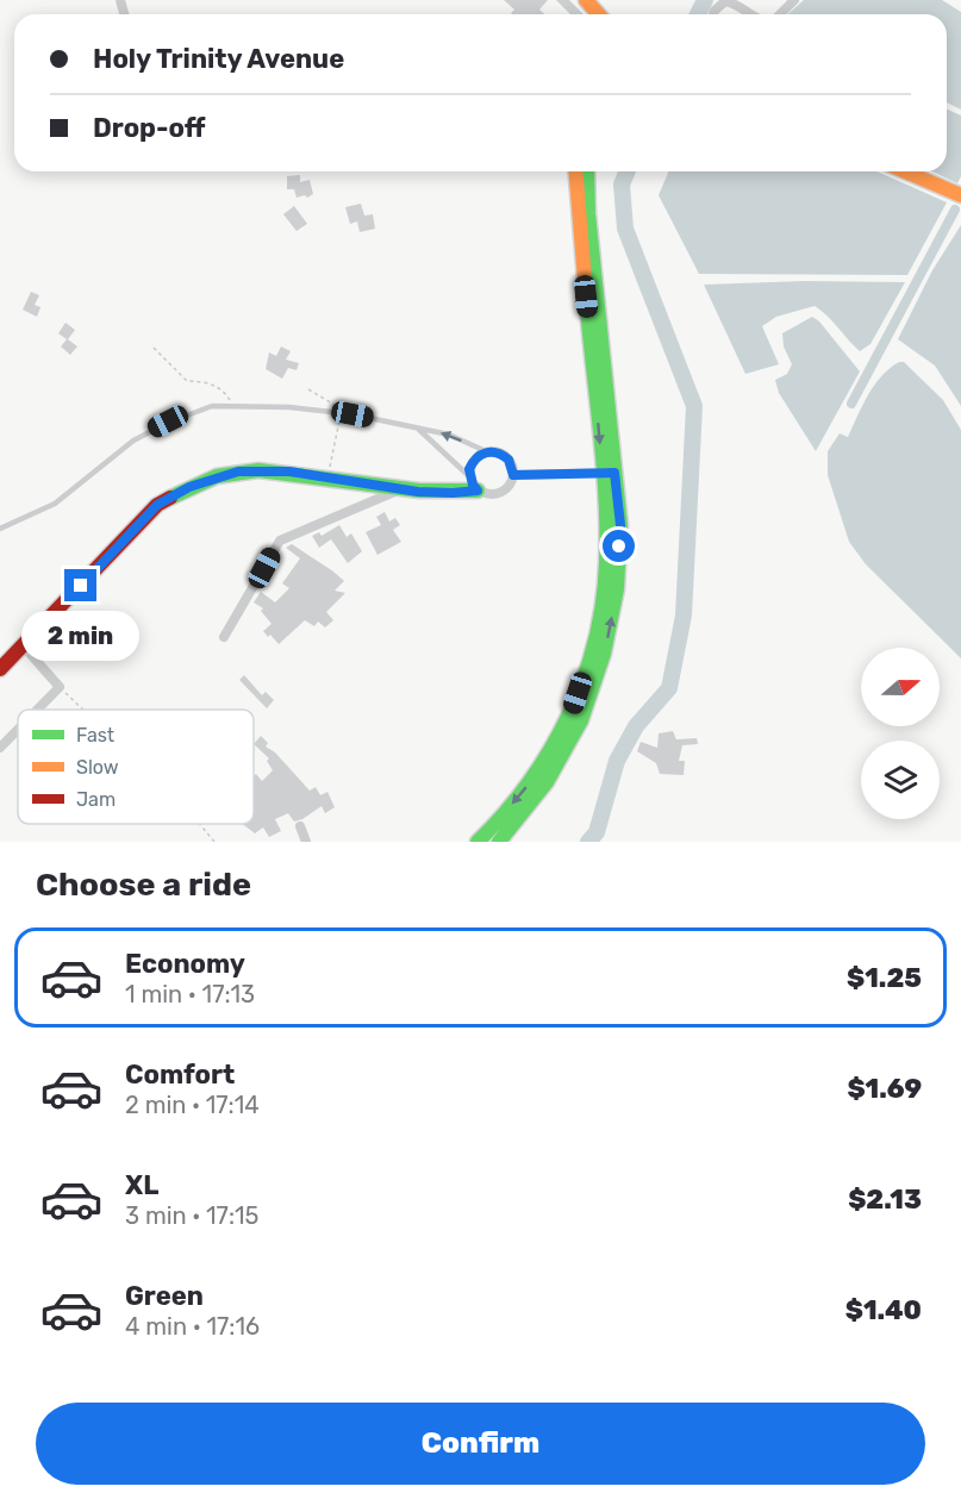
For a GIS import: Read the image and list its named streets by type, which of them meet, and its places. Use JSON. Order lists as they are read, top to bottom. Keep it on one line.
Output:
{"legend":["Fast","Slow","Jam"],"north":"right","page":{"banner":["Holy Trinity Avenue","Drop-off"],"bubble":"2 min","heading":"Choose a ride","list":[{"name":"Economy","note":"1 min · 17:13","value":"$1.25"},{"name":"Comfort","note":"2 min · 17:14","value":"$1.69"},{"name":"XL","note":"3 min · 17:15","value":"$2.13"},{"name":"Green","note":"4 min · 17:16","value":"$1.40"}],"buttons":"Confirm"}}
